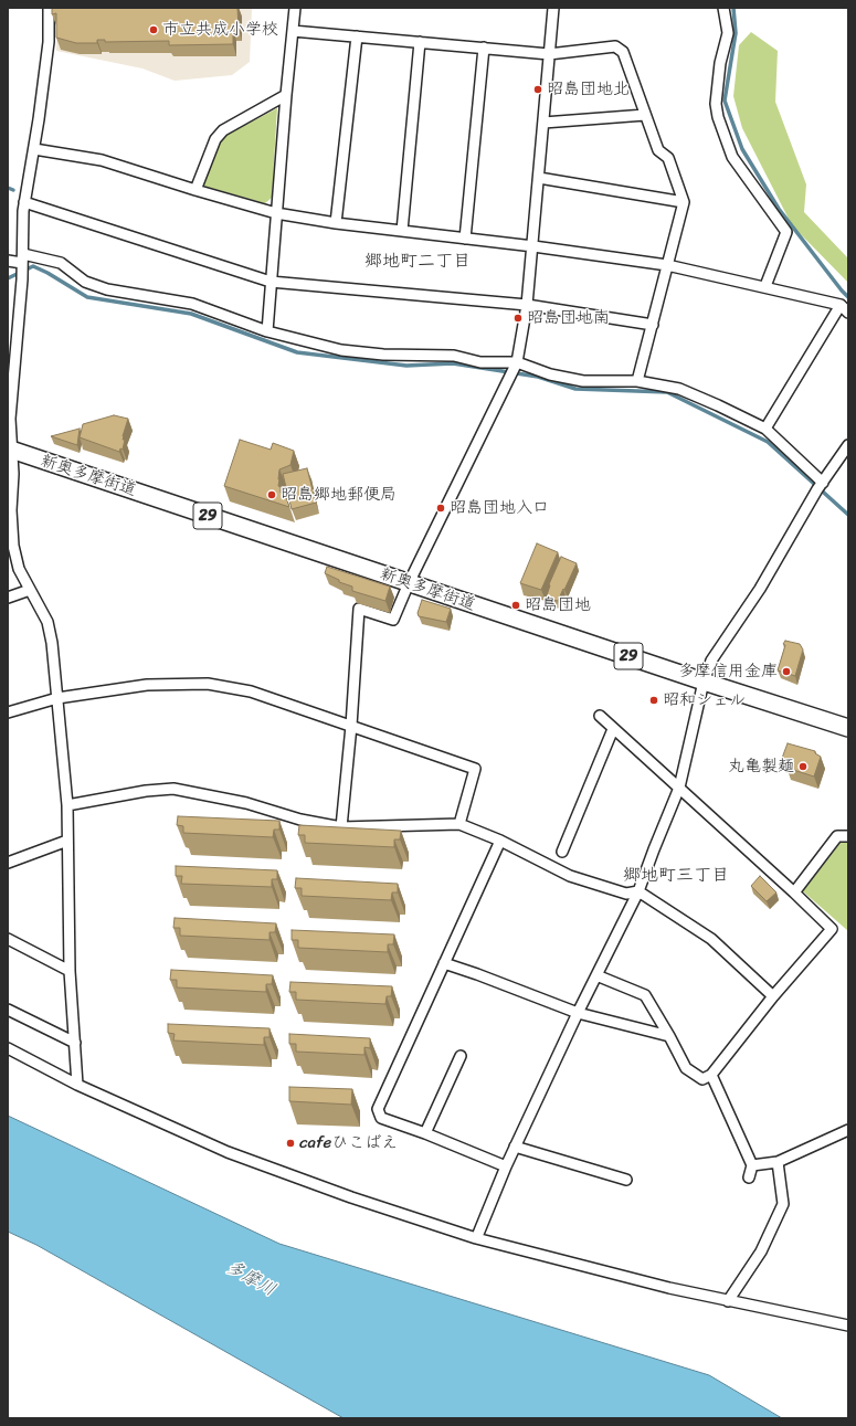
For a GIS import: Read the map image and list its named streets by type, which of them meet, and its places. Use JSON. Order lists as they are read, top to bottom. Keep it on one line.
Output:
{"streets":{"main road":["新奥多摩街道","29"]},"districts":["郷地町二丁目","郷地町三丁目"],"water":["多摩川"],"places":["市立共成小学校","昭島団地北","昭島団地南","昭島郷地郵便局","昭島団地入口","昭島団地","多摩信用金庫","昭和シェル","丸亀製麺","cafeひこばえ"]}
